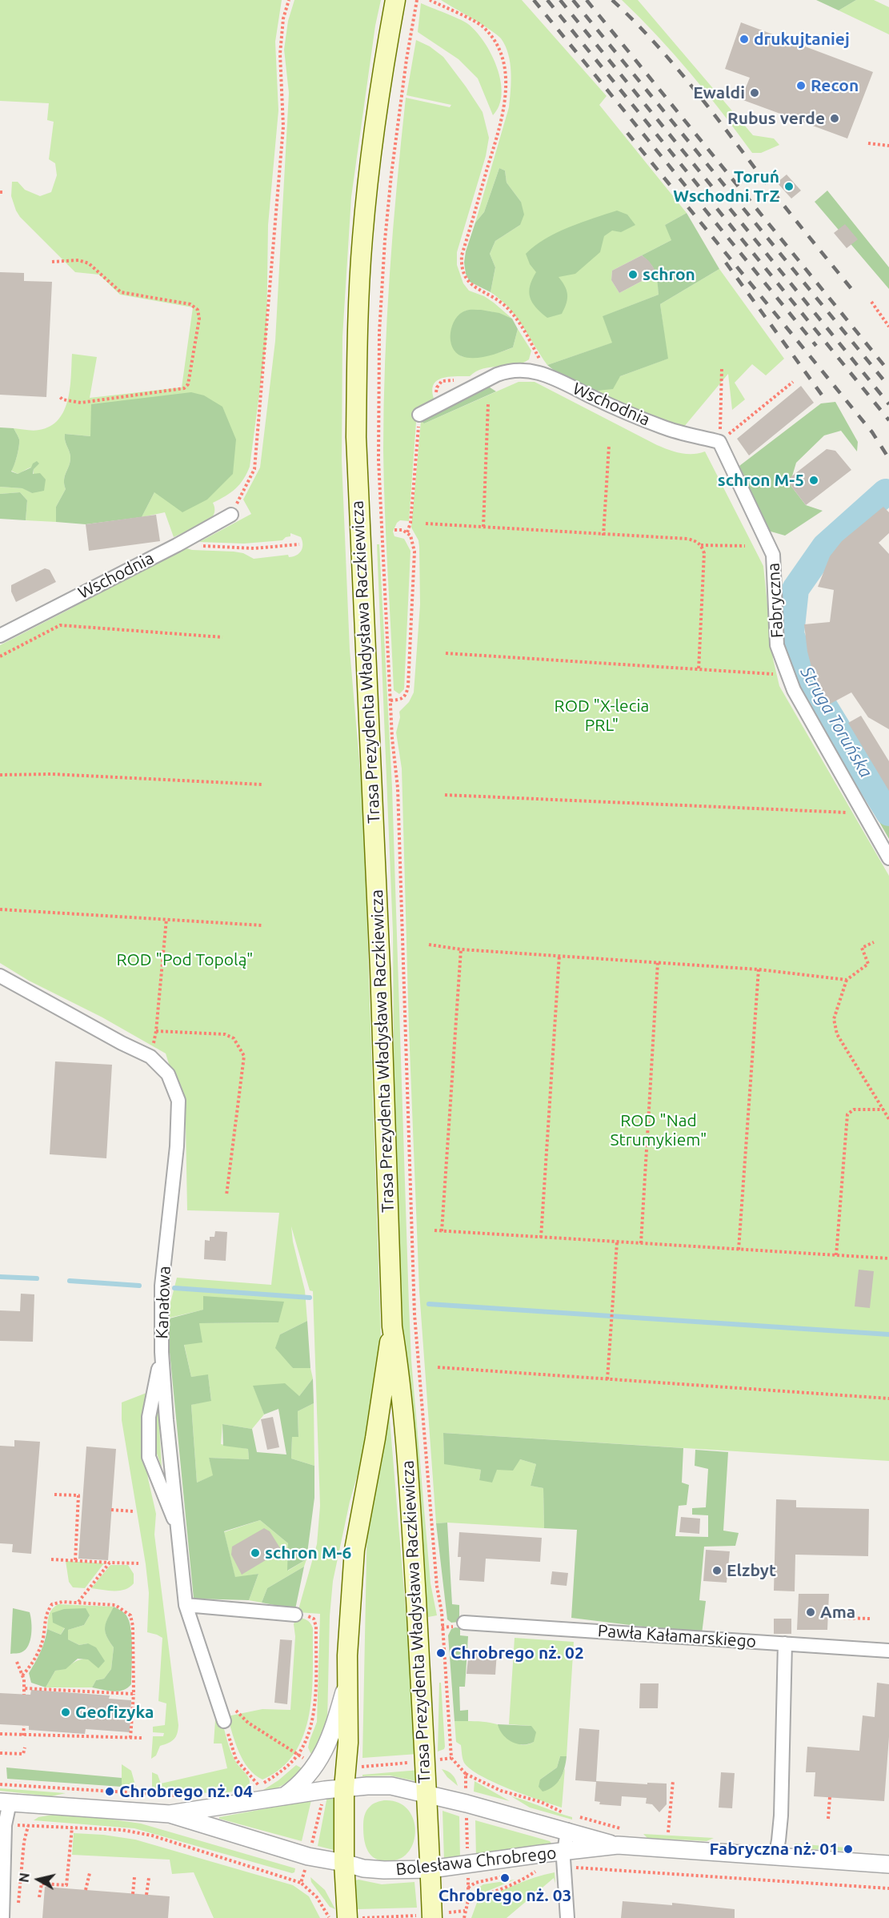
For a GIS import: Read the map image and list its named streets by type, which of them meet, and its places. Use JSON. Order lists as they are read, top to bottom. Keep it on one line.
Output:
{"streets":{"main road":["Trasa Prezydenta Władysława Raczkiewicza"],"street":["Wschodnia","Fabryczna","Kanałowa","Pawła Kałamarskiego","Bolesława Chrobrego"]},"crossings":[["Wschodnia","Fabryczna"],["Trasa Prezydenta Władysława Raczkiewicza","Bolesława Chrobrego"]],"water":["Struga Toruńska"],"parks":["ROD \"X-lecia PRL\"","ROD \"Pod Topolą\"","ROD \"Nad Strumykiem\""],"places":["drukujtaniej","Recon","Ewaldi","Rubus verde","Toruń Wschodni TrZ","schron","schron M-5","schron M-6","Elzbyt","Ama","Chrobrego nż. 02","Geofizyka","Chrobrego nż. 04","Fabryczna nż. 01","Chrobrego nż. 03"],"north":"left"}
